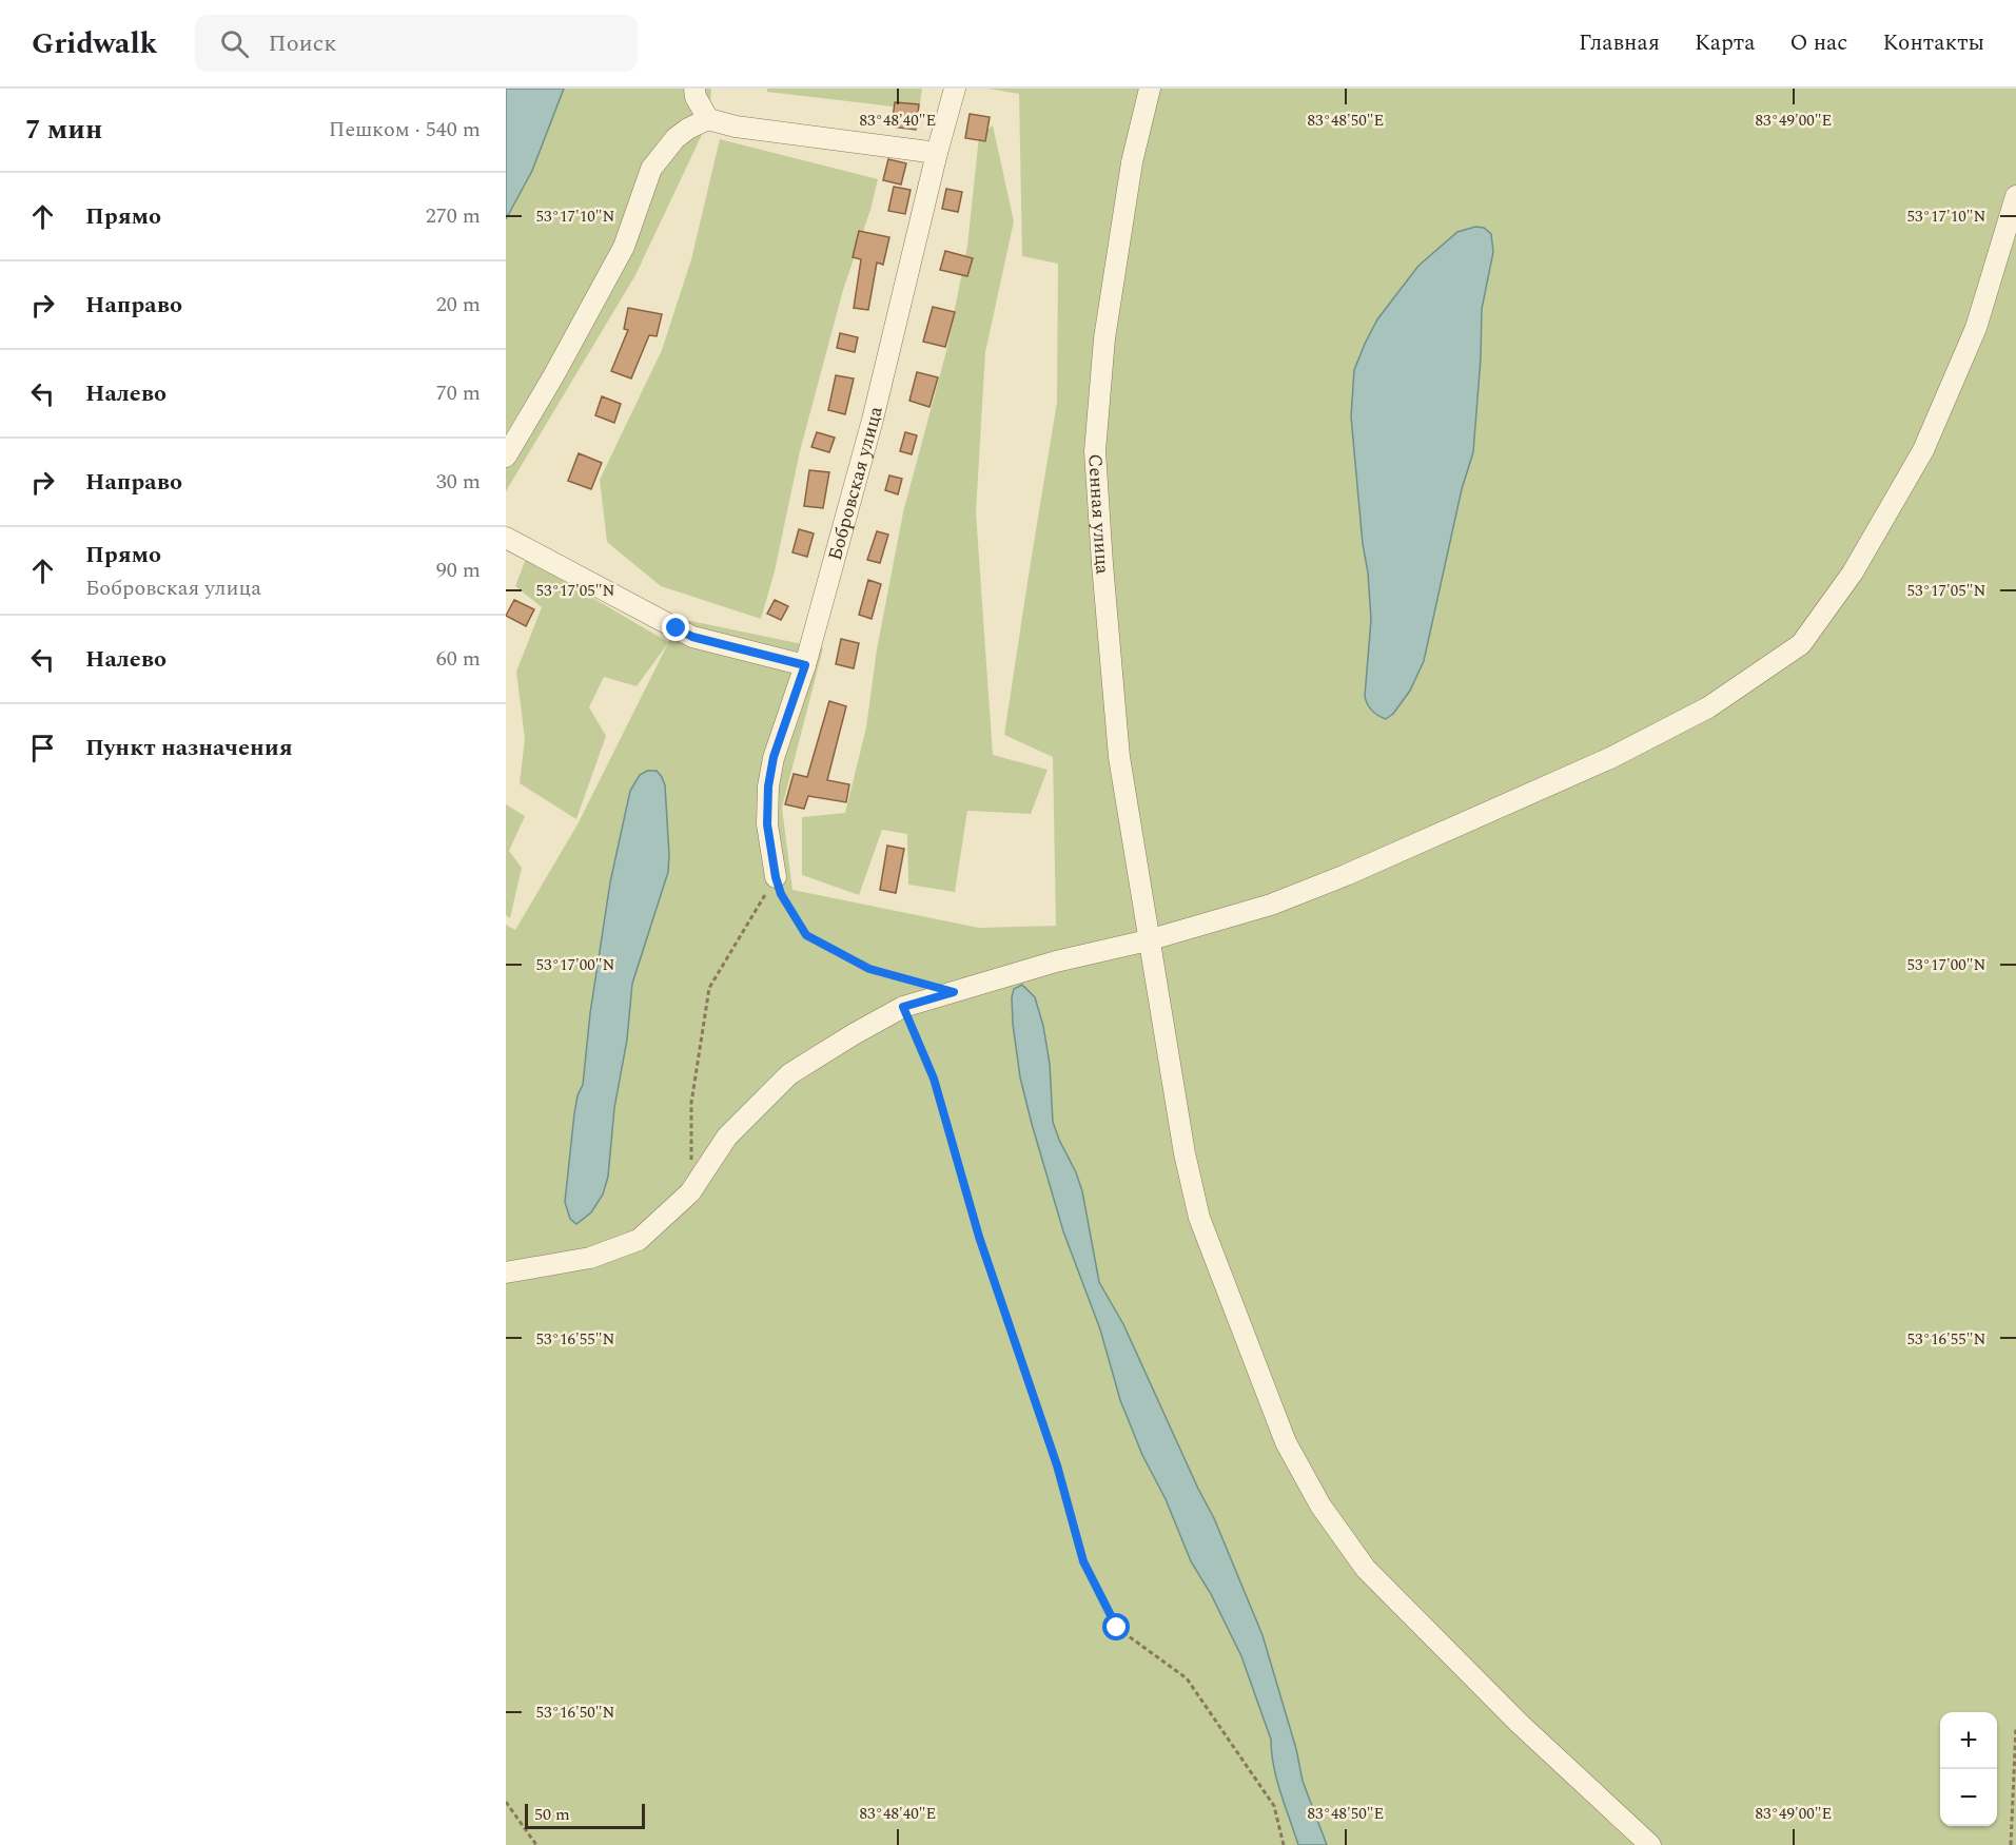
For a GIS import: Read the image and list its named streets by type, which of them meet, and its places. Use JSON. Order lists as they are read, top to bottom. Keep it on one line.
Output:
{"streets":{"street":["Бобровская улица","Сенная улица"]},"scale_bar":"50 m","page":{"header":"Gridwalk","search":"Поиск","nav":["Главная","Карта","О нас","Контакты"],"heading":["7 мин","Пешком · 540 m"],"list":[["Прямо","270 m"],["Направо","20 m"],["Налево","70 m"],["Направо","30 m"],["Прямо","Бобровская улица","90 m"],["Налево","60 m"],"Пункт назначения"],"map_buttons":["+","−"],"scale":"50 m"},"coordinates":["83°48'40\"E","83°48'50\"E","83°49'00\"E","53°17'10\"N","53°17'05\"N","53°17'00\"N","53°16'55\"N","53°16'50\"N"]}
